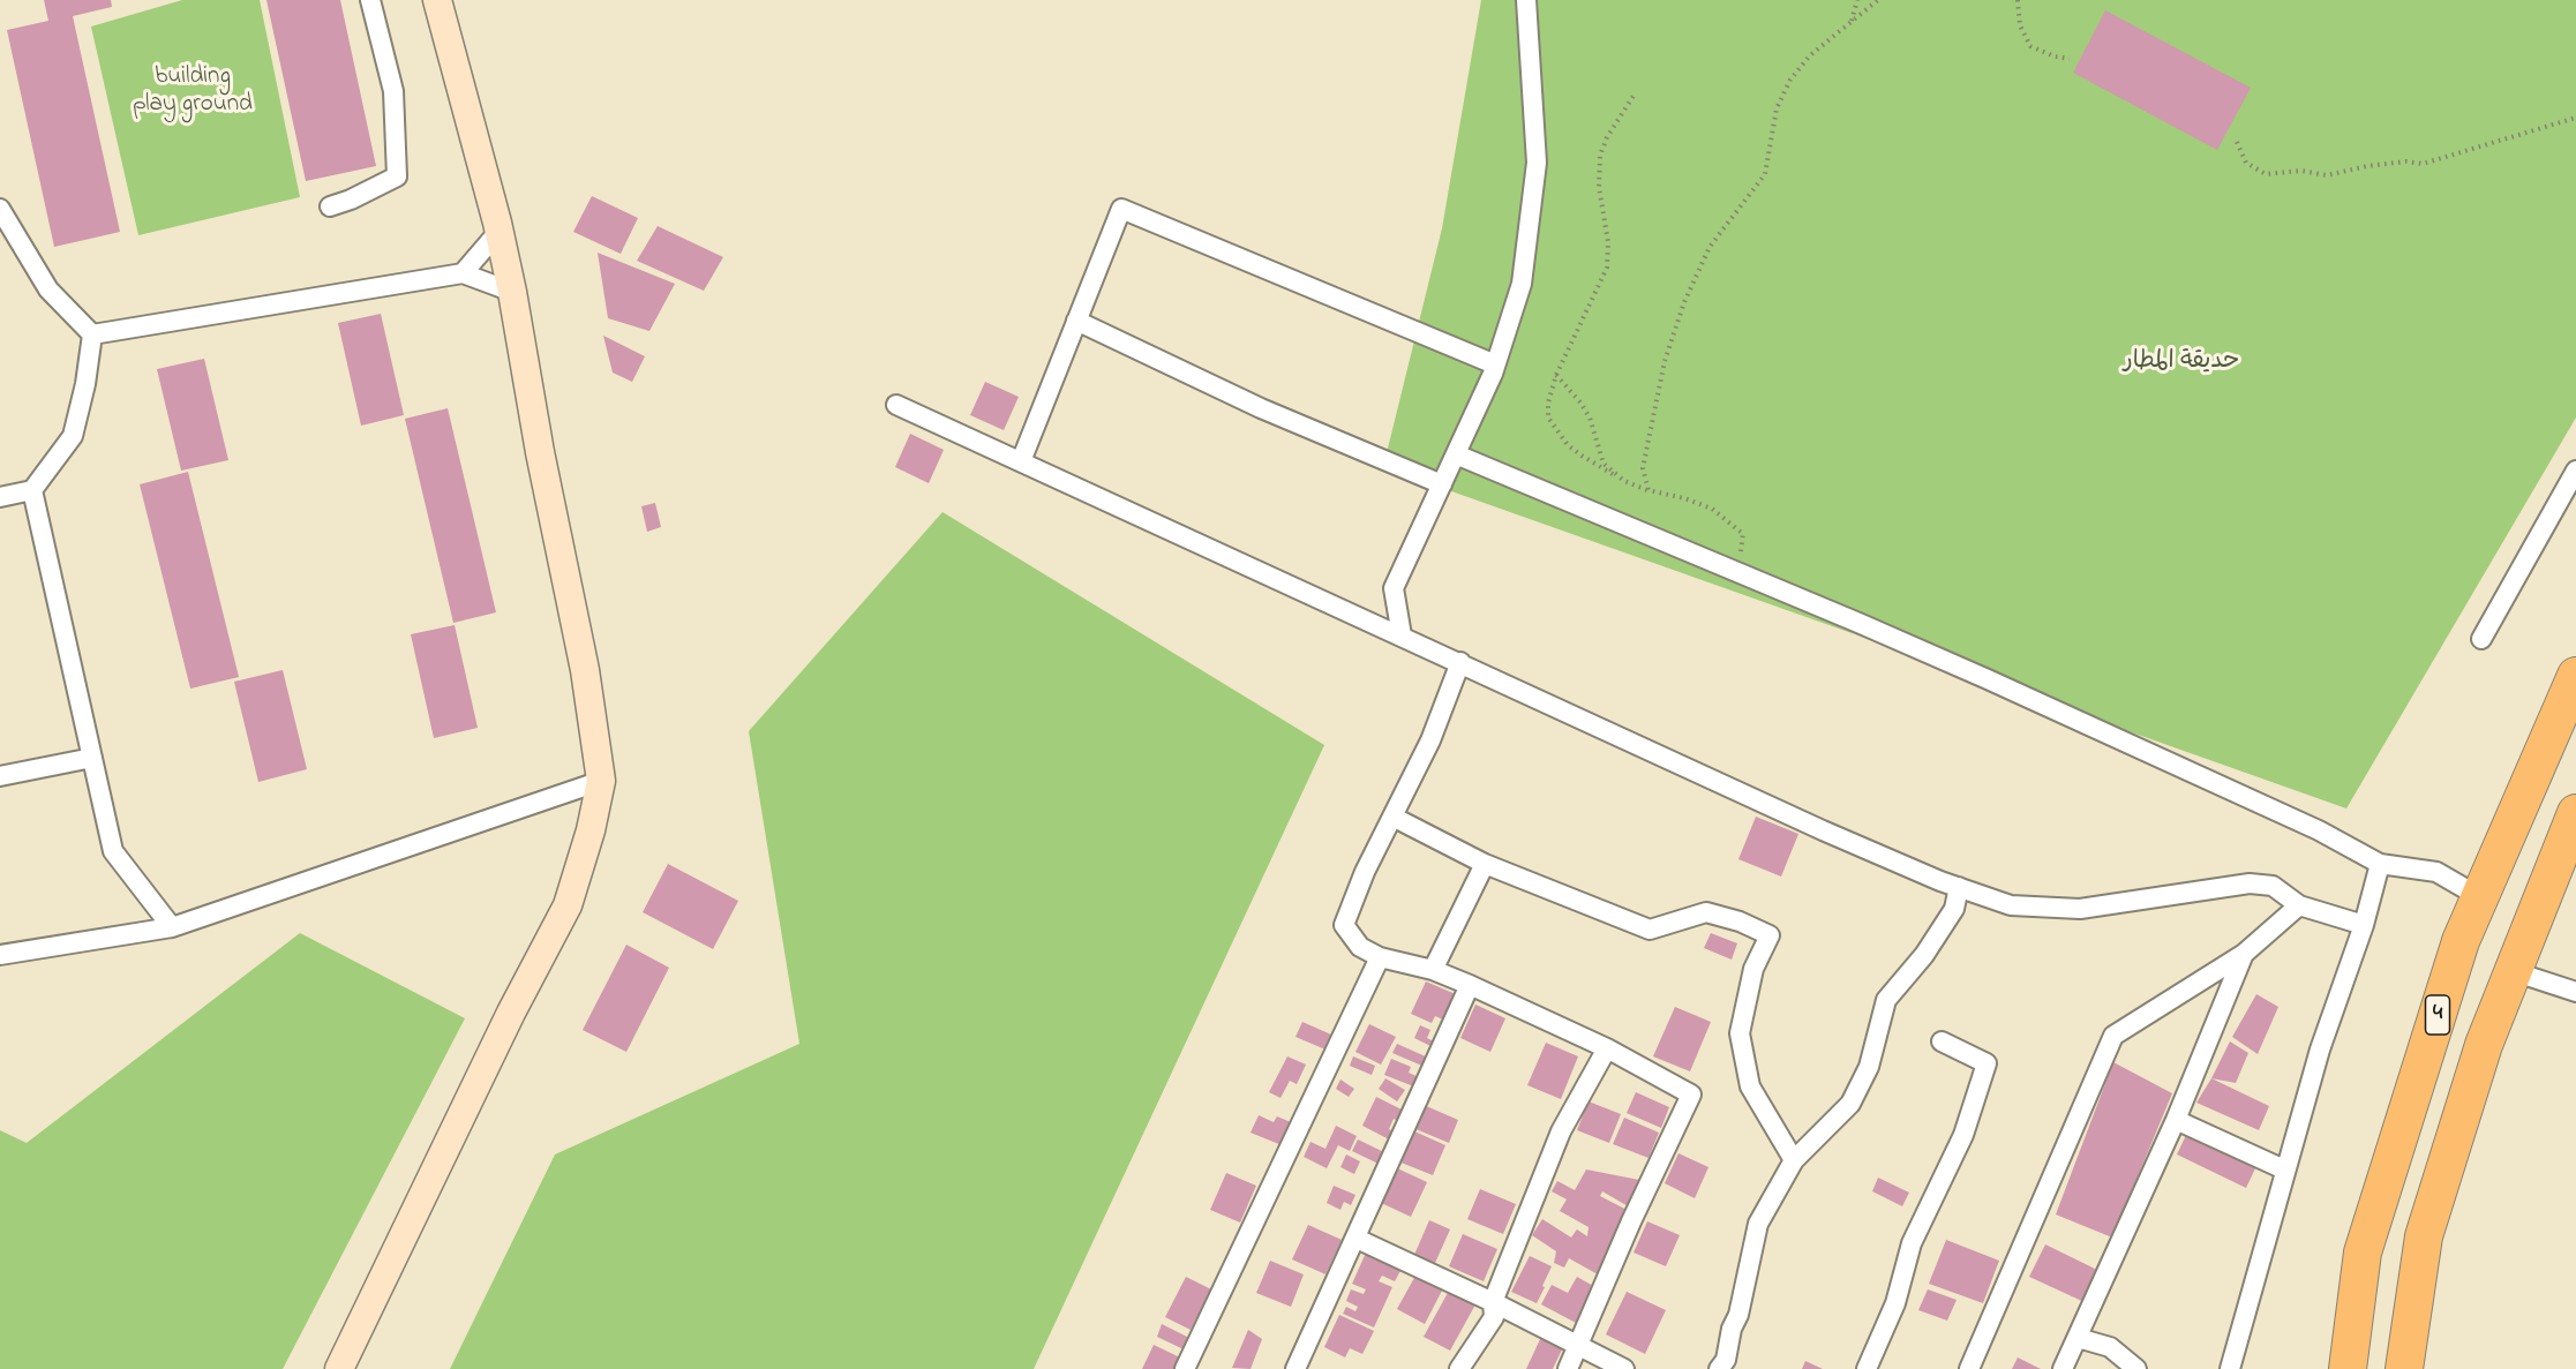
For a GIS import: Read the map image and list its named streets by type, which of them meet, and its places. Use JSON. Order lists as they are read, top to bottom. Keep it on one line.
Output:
{"streets":{"highway":["4"]},"parks":["building play ground","حديقة المطار"]}
